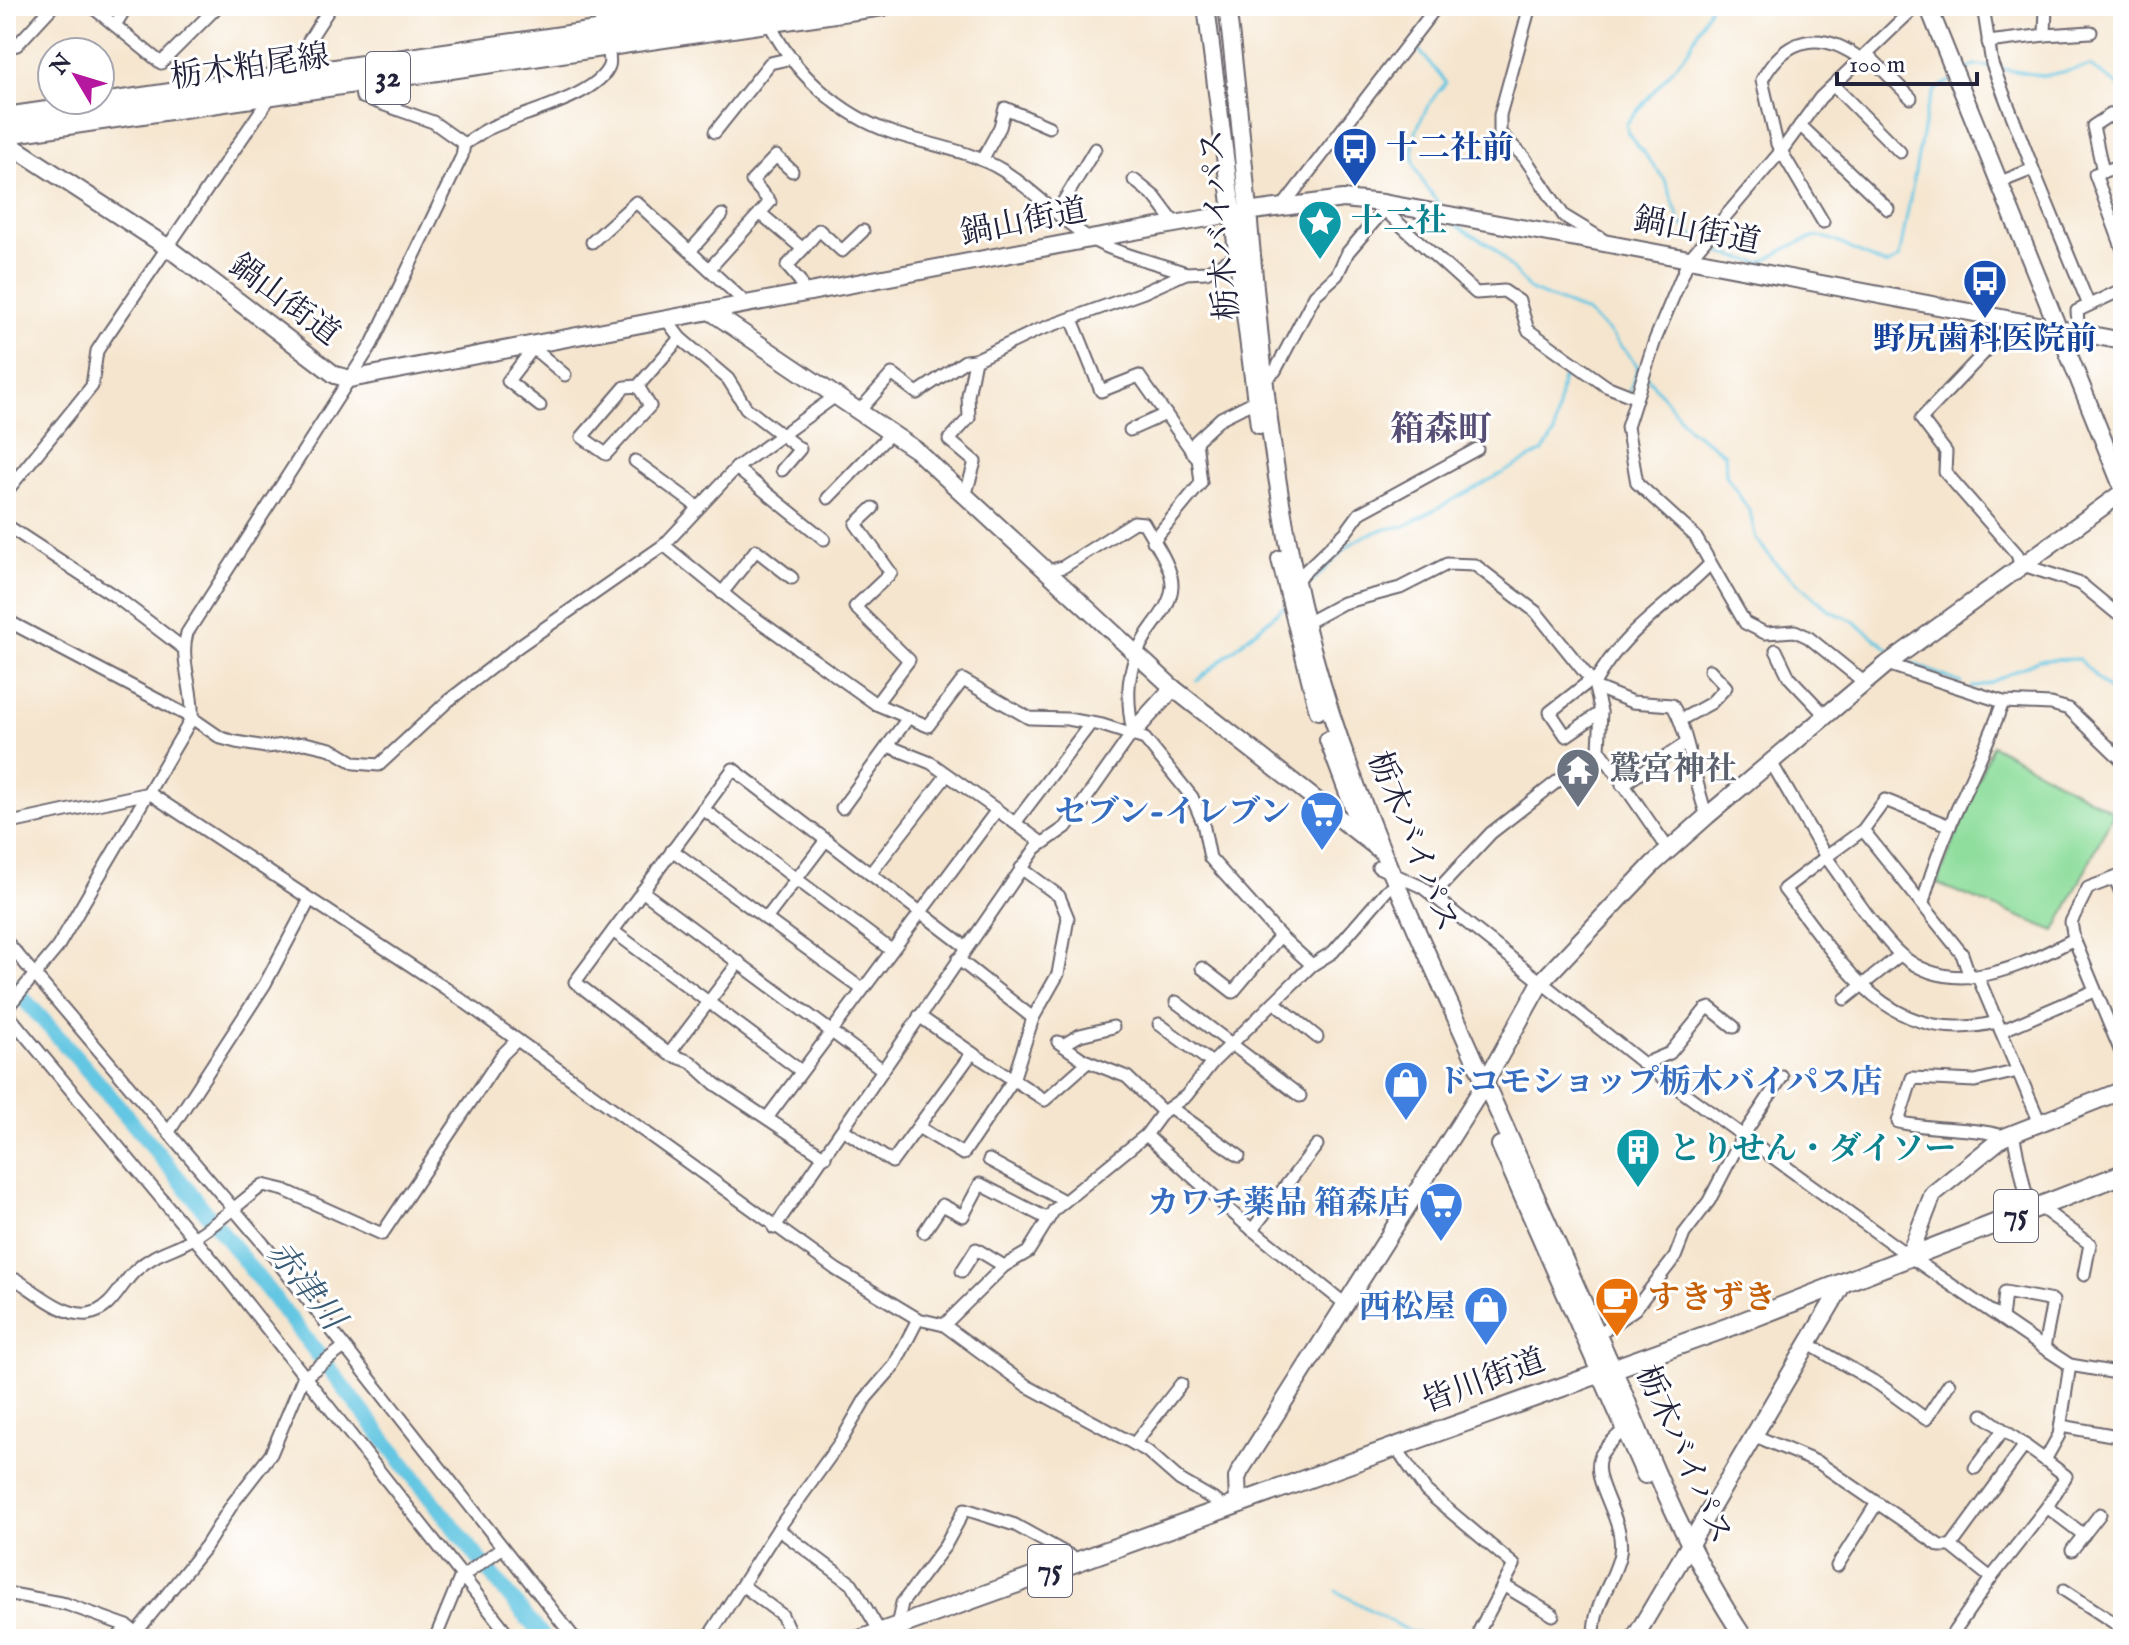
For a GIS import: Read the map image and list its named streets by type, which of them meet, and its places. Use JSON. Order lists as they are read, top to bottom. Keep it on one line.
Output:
{"streets":{"main road":["栃木粕尾線","32","75","皆川街道"],"street":["鍋山街道","栃木バイパス"]},"crossings":[["鍋山街道","栃木バイパス"],["栃木バイパス","皆川街道"]],"districts":["箱森町"],"water":["赤津川"],"places":{"bus stop":["十二社前","野尻歯科医院前"],"place":["十二社"],"temple":["鷲宮神社"],"supermarket":["セブン-イレブン","カワチ薬品 箱森店"],"shop":["ドコモショップ栃木バイパス店","西松屋"],"building":["とりせん・ダイソー"],"cafe":["すきずき"]},"scale_bar":"100 m","north":"top left"}
